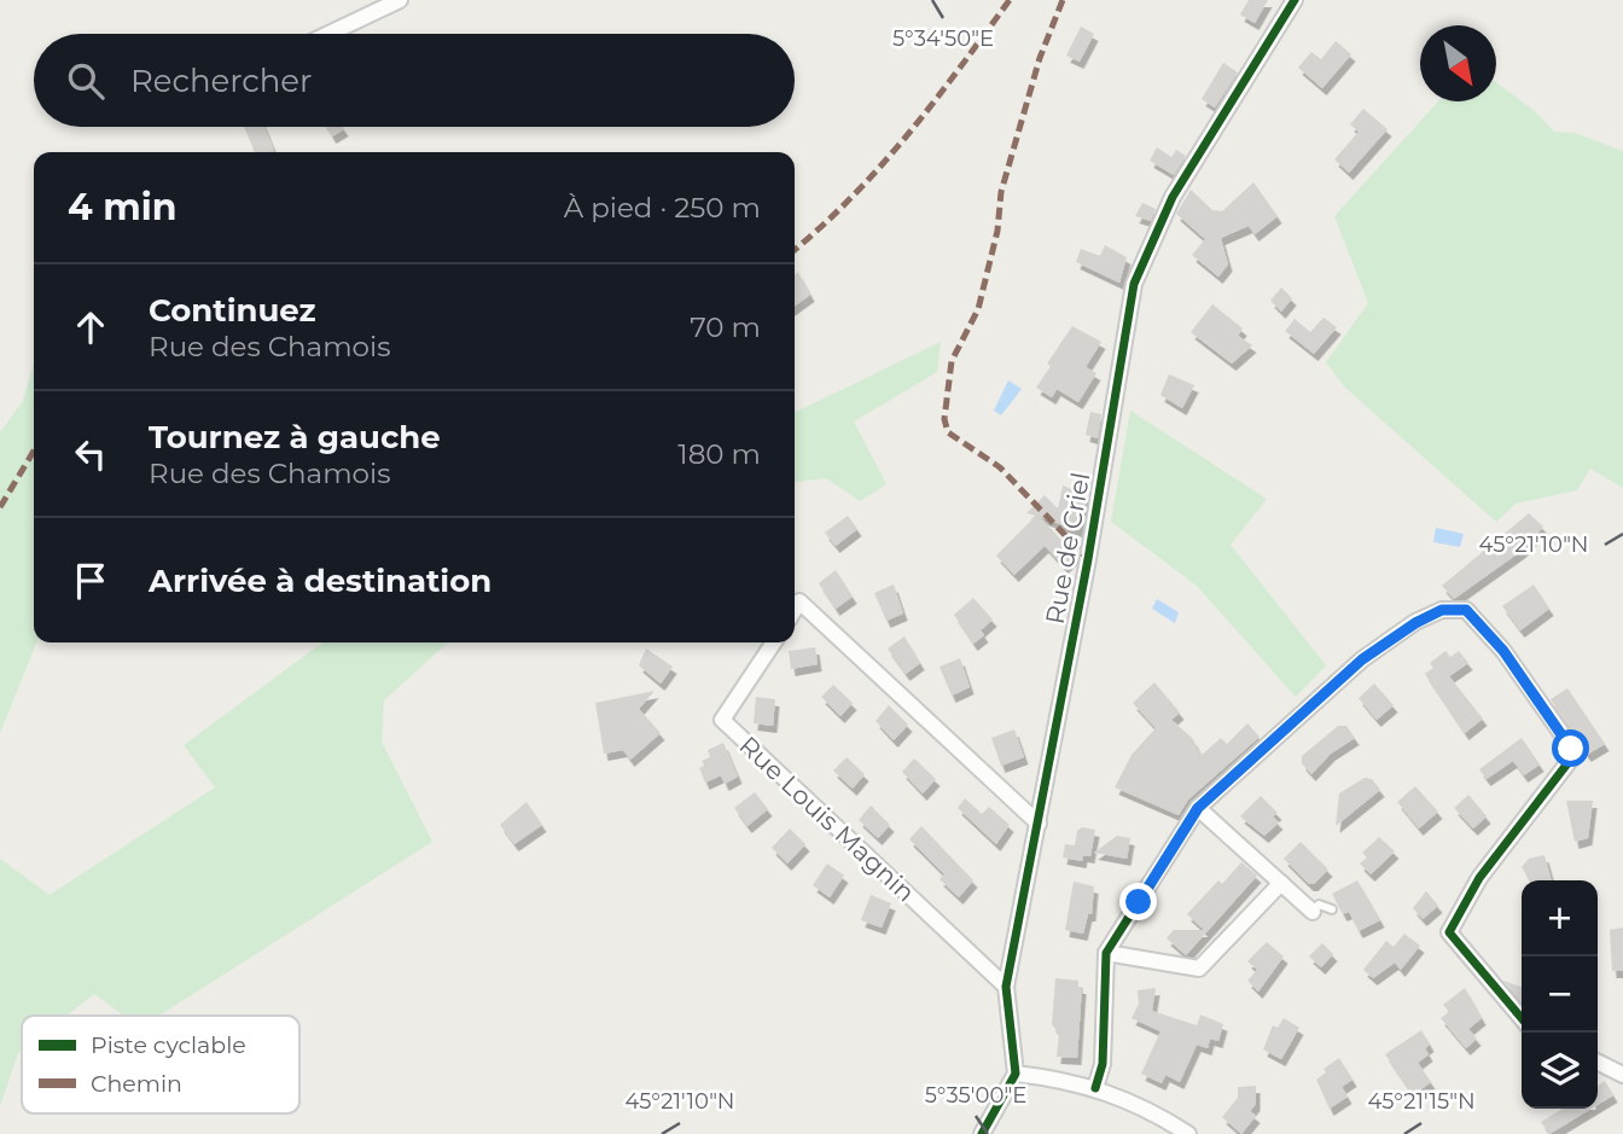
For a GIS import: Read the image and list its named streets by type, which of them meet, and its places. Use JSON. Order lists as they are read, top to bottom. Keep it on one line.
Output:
{"streets":{"street":["Rue de Criel","Rue Louis Magnin"]},"crossings":[["Rue de Criel","Rue Louis Magnin"]],"legend":["Piste cyclable","Chemin"],"north":"bottom right","page":{"search":"Rechercher","heading":["4 min","À pied · 250 m"],"list":[["Continuez","Rue des Chamois","70 m"],["Tournez à gauche","Rue des Chamois","180 m"],"Arrivée à destination"],"map_buttons":["+","−"]},"coordinates":["5°34'50\"E","45°21'10\"N","5°35'00\"E","45°21'15\"N"]}
